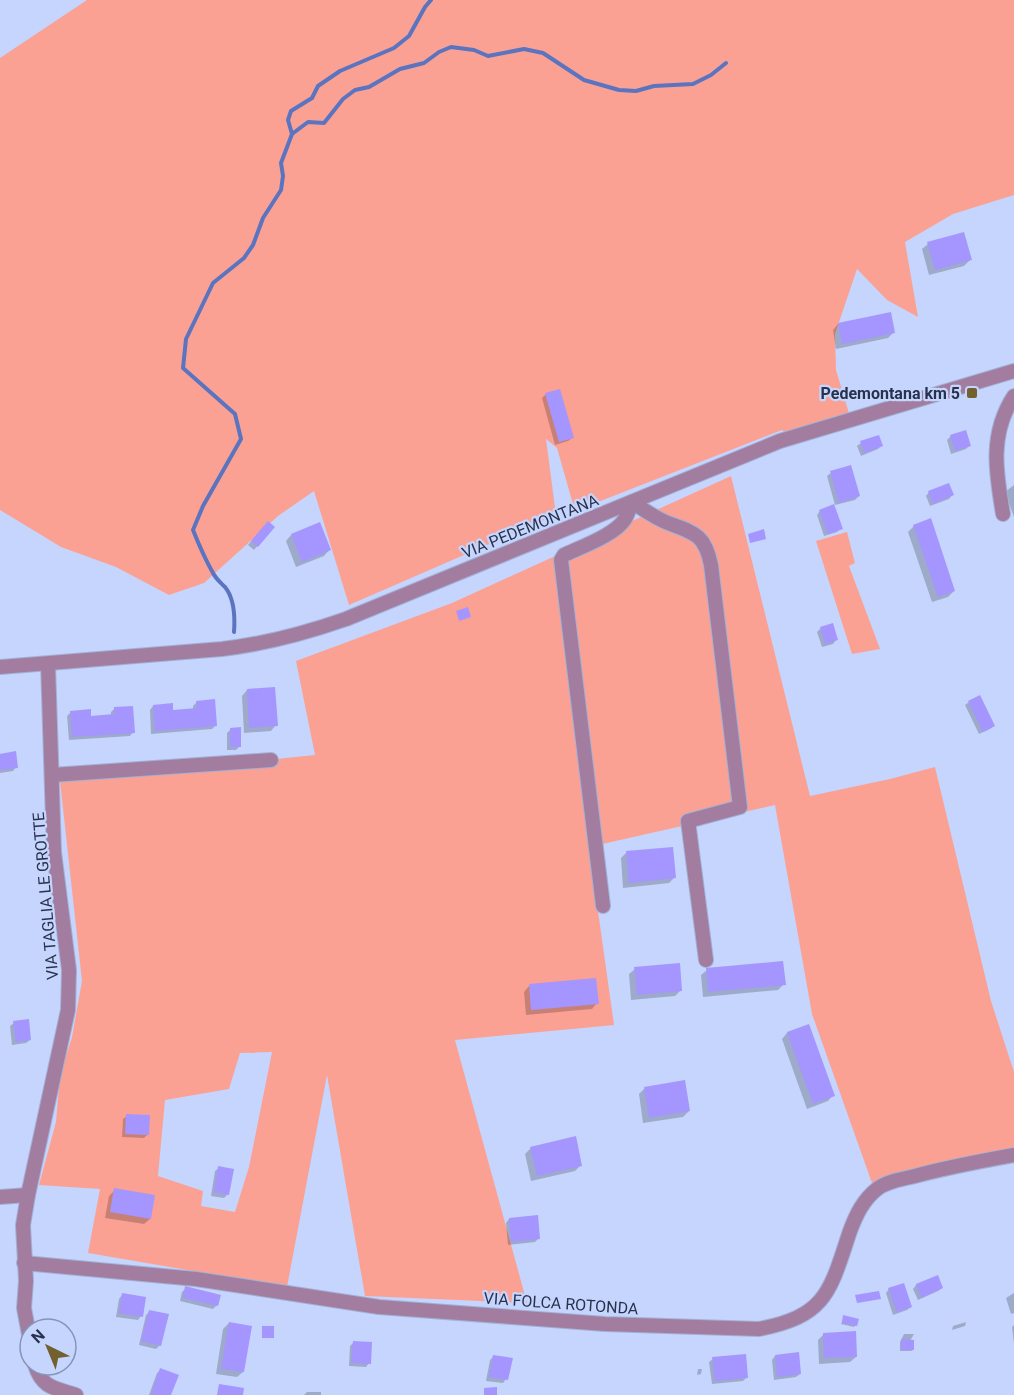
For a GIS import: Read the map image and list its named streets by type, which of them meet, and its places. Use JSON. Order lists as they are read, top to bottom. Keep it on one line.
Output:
{"streets":{"street":["VIA PEDEMONTANA","VIA TAGLIA LE GROTTE","VIA FOLCA ROTONDA"]},"crossings":[["VIA PEDEMONTANA","VIA TAGLIA LE GROTTE"],["VIA TAGLIA LE GROTTE","VIA FOLCA ROTONDA"]],"places":{"transit":["Pedemontana km 5"]},"north":"top left"}
